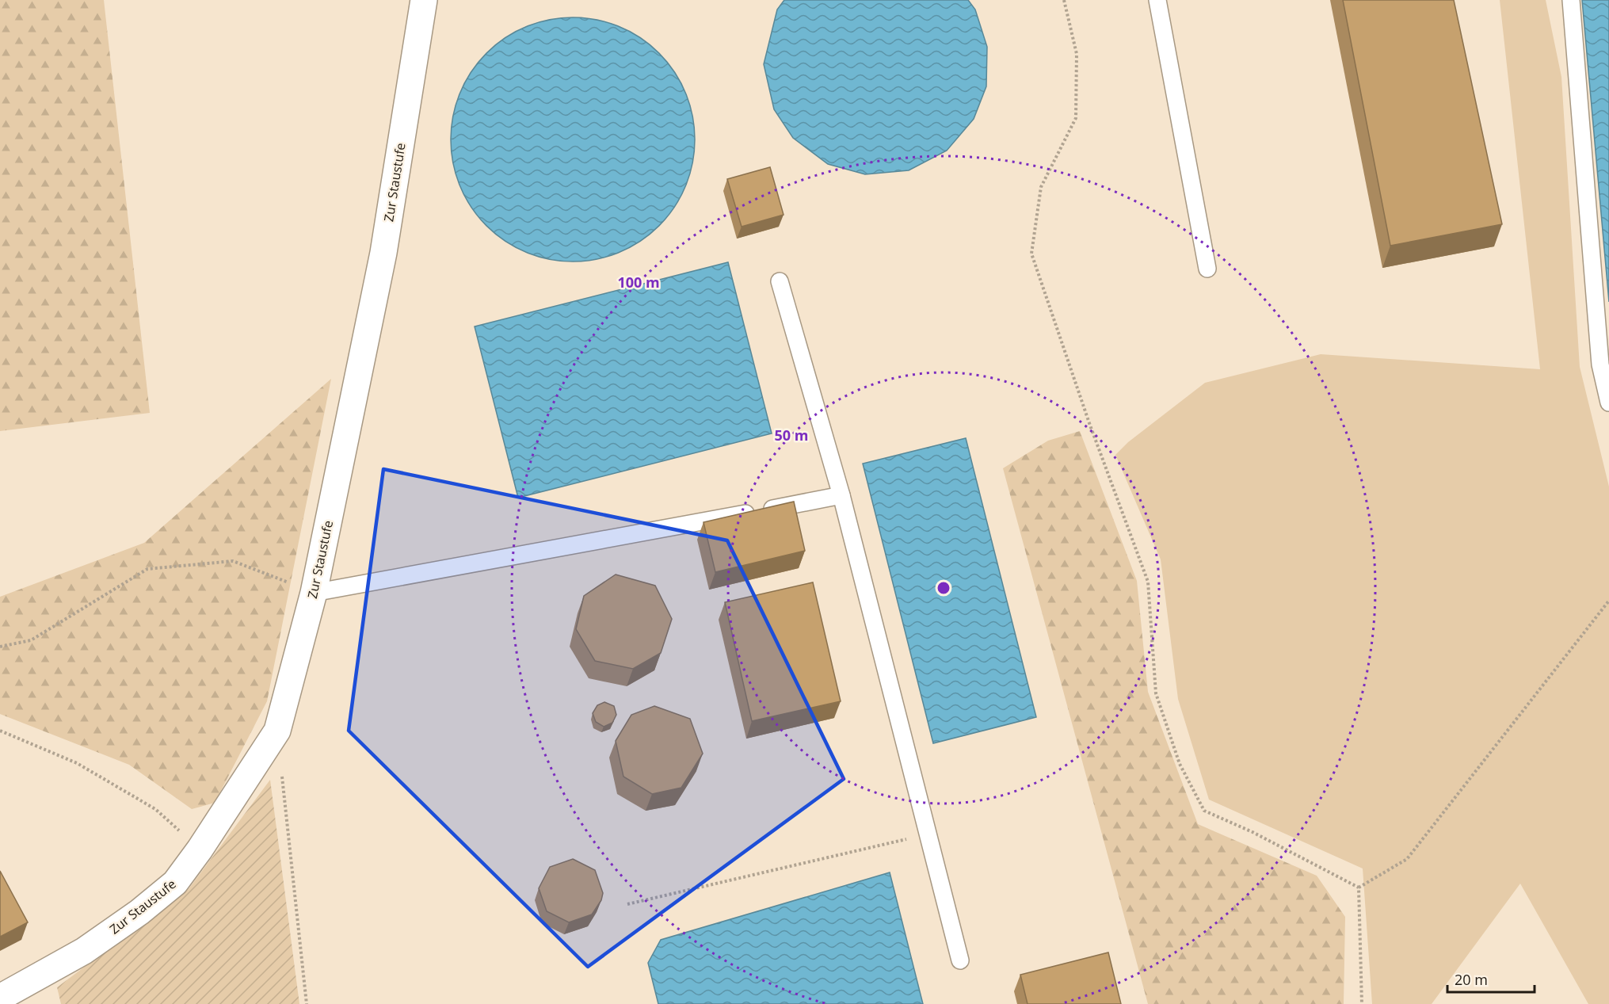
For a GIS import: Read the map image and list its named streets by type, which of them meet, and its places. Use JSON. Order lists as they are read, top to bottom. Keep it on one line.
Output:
{"streets":{"street":["Zur Staustufe"]},"scale_bar":"20 m","rings":["100 m","50 m"]}
